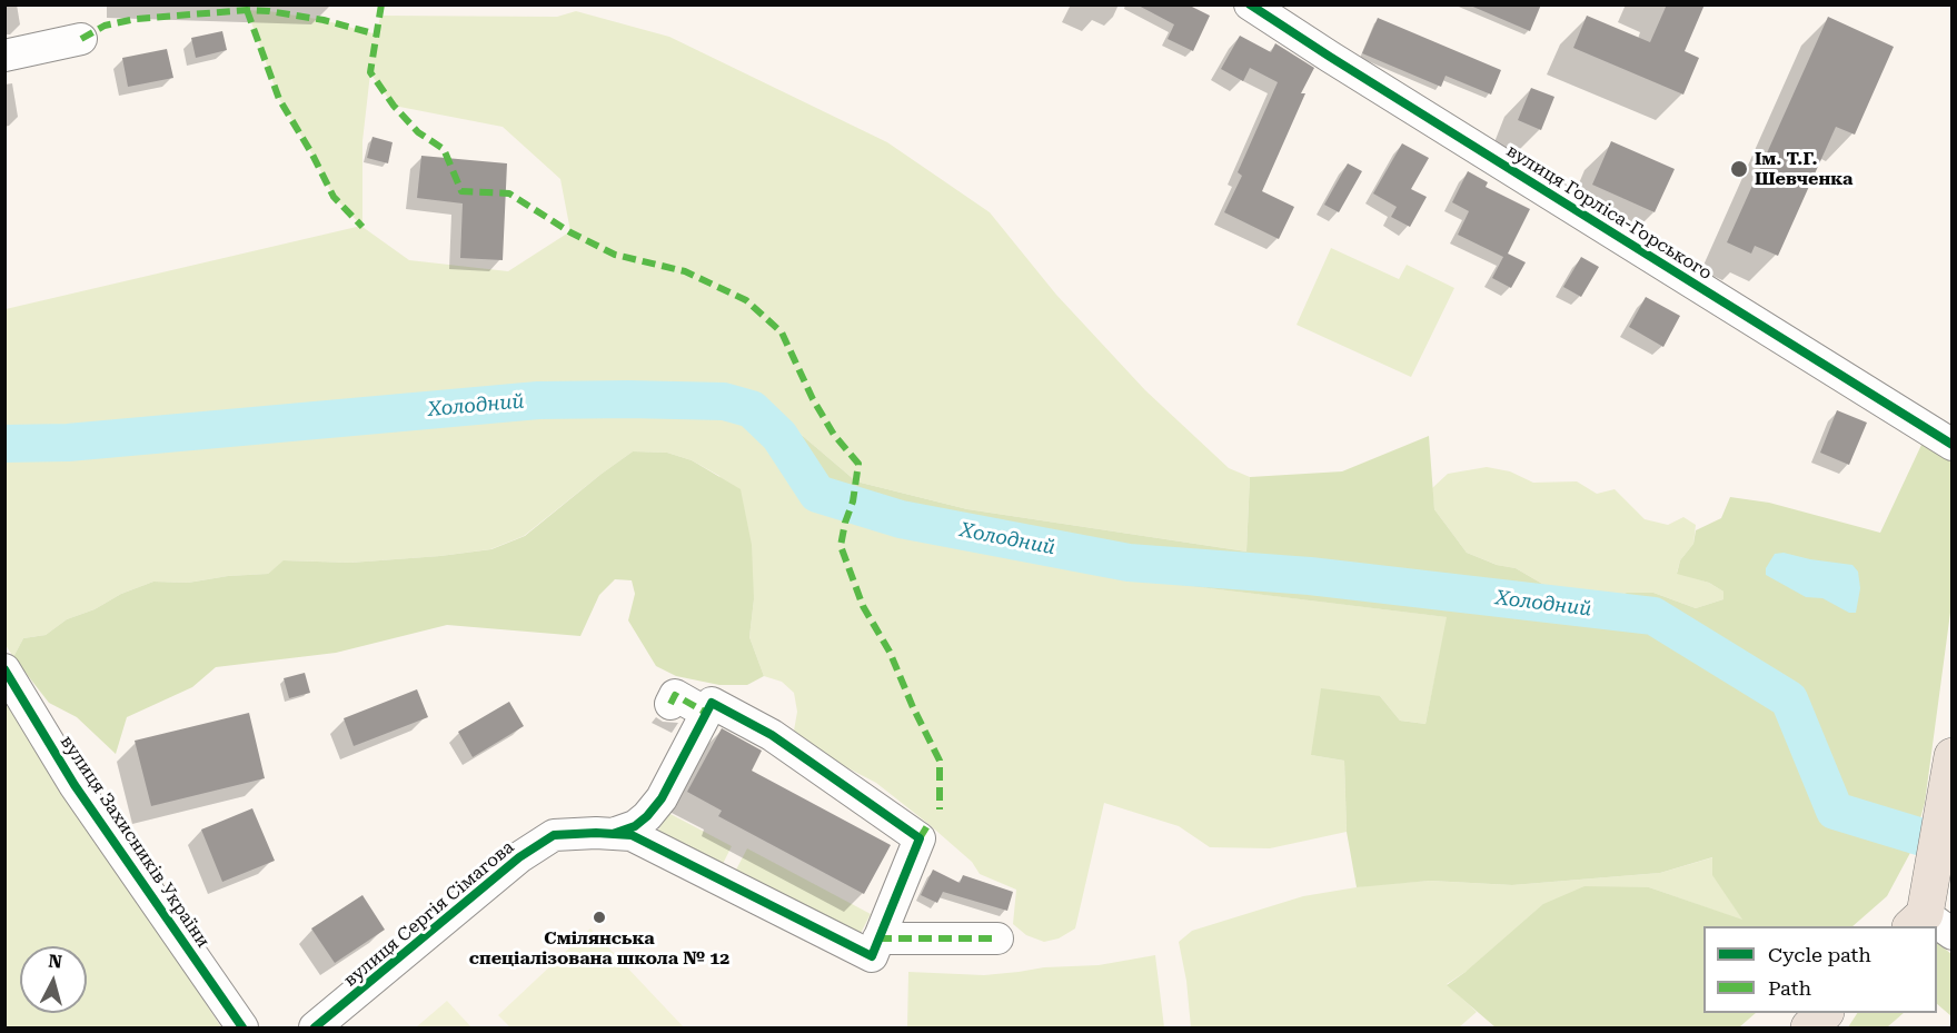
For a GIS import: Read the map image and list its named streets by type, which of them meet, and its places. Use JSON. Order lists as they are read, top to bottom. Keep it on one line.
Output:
{"streets":{"street":["вулиця Горліса-Горського","вулиця Захисників України","вулиця Сергія Сімагова"]},"water":["Холодний"],"places":["Ім. Т.Г. Шевченка","Смілянська спеціалізована школа № 12"],"legend":["Cycle path","Path"],"north":"top"}
